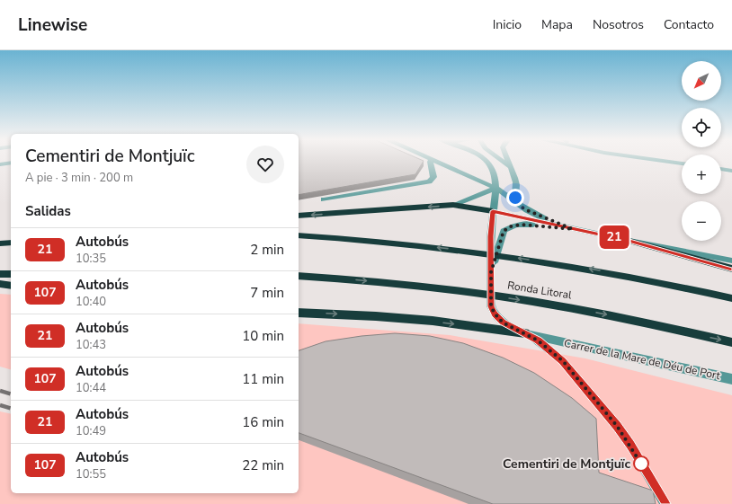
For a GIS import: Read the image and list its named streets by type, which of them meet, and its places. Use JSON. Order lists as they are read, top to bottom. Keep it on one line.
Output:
{"streets":{"highway":["Ronda Litoral"],"street":["Carrer de la Mare de Déu de Port"]},"places":["Cementiri de Montjuïc"],"lines":["bus line 21"],"north":"bottom left","page":{"header":"Linewise","nav":["Inicio","Mapa","Nosotros","Contacto"],"on_map":"21","map_buttons":["+","−"],"heading":[["Cementiri de Montjuïc","A pie · 3 min · 200 m"],"Salidas"],"list":[{"mark":"21","name":"Autobús","note":"10:35","value":"2 min"},{"mark":"107","name":"Autobús","note":"10:40","value":"7 min"},{"mark":"21","name":"Autobús","note":"10:43","value":"10 min"},{"mark":"107","name":"Autobús","note":"10:44","value":"11 min"},{"mark":"21","name":"Autobús","note":"10:49","value":"16 min"},{"mark":"107","name":"Autobús","note":"10:55","value":"22 min"}]}}
